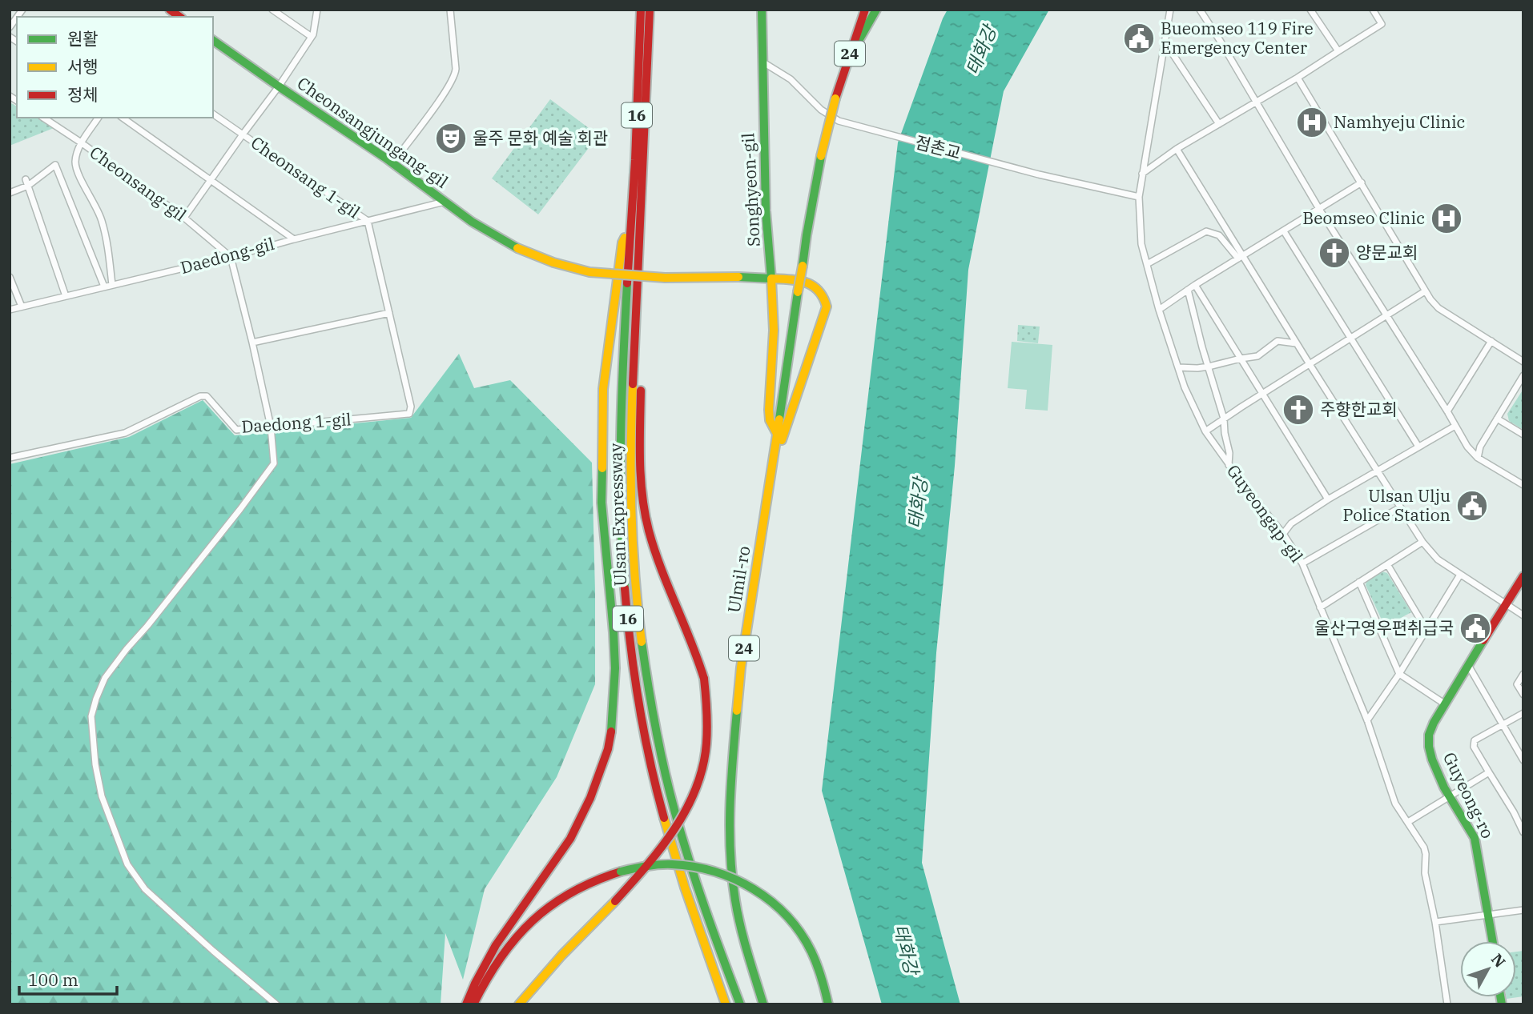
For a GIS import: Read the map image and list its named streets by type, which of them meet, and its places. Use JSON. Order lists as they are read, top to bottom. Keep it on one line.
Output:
{"streets":{"main road":["24","16","Cheonsangjungang-gil","Songhyeon-gil","Ulsan Expressway","Ulmil-ro","Guyeong-ro"],"street":["점촌교","Cheonsang 1-gil","Cheonsang-gil","Daedong-gil","Daedong 1-gil","Guyeongap-gil"]},"crossings":[["24","Ulmil-ro"],["Cheonsangjungang-gil","Cheonsang 1-gil"],["Cheonsangjungang-gil","Songhyeon-gil"],["Cheonsangjungang-gil","Daedong-gil"],["Cheonsangjungang-gil","Ulmil-ro"],["점촌교","Songhyeon-gil"],["점촌교","Guyeongap-gil"],["Cheonsang 1-gil","Cheonsang-gil"],["Cheonsang 1-gil","Daedong-gil"],["Cheonsang 1-gil","Daedong 1-gil"],["Cheonsang-gil","Daedong-gil"],["Songhyeon-gil","Ulmil-ro"],["Daedong-gil","Daedong 1-gil"]],"water":["태화강"],"places":{"public building":["Bueomseo 119 Fire Emergency Center","Ulsan Ulju Police Station","울산구영우편취급국"],"hospital":["Namhyeju Clinic","Beomseo Clinic"],"theatre":["울주 문화 예술 회관"],"church":["양문교회","주향한교회"]},"legend":["원활","서행","정체"],"scale_bar":"100 m","north":"top right"}
